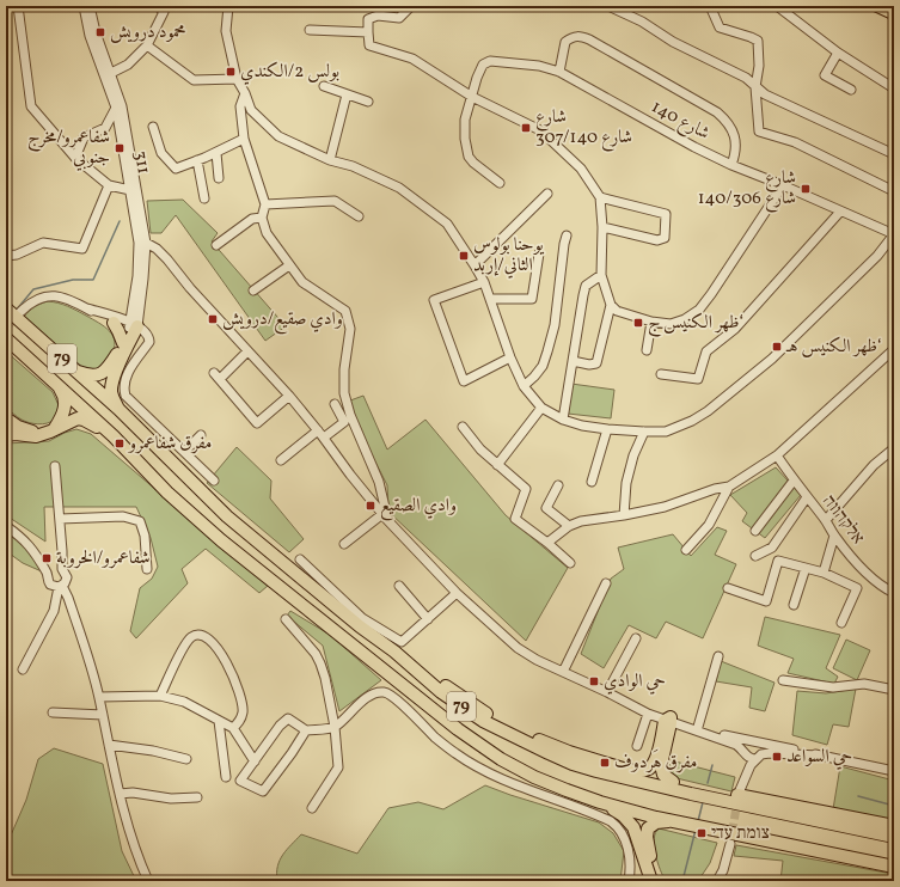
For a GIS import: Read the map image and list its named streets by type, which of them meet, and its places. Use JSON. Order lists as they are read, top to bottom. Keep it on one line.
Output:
{"streets":{"highway":["79"],"street":["شارع 140","311","אלקהווה"]},"places":{"transit":["محمود درويش","بولس 2/الكندي","شارع 307/شارع 140","شفاعمرو/مخرج جنوبي","شارع 140/شارع 306","يوحنا بولوس الثاني/إربد","وادي صقيع/درويش","ظهر الكنيس ج‘","ظهر الكنيس هـ‘","مفرق شفاعمرو","وادي الصقيع","شفاعمرو/الخروبة","حي الوادي","حي السواعد","مفرق هَردوف","צומת עדי"]}}
